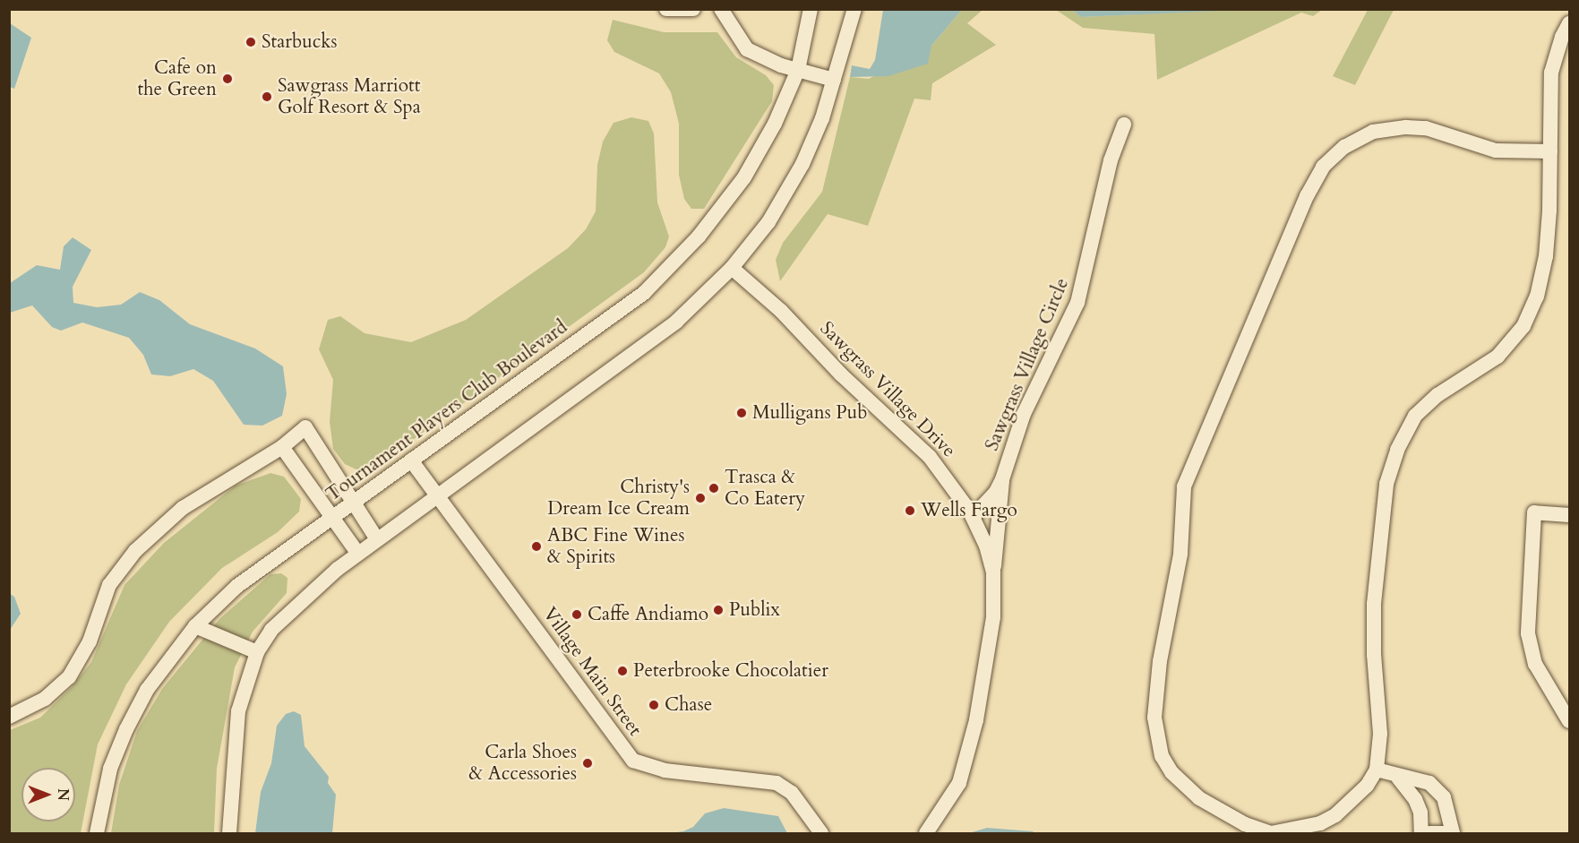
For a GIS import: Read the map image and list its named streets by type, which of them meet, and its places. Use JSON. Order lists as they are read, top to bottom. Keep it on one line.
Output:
{"streets":{"street":["Sawgrass Village Circle","Sawgrass Village Drive","Tournament Players Club Boulevard","Village Main Street"]},"crossings":[["Sawgrass Village Circle","Sawgrass Village Drive"],["Tournament Players Club Boulevard","Village Main Street"]],"places":["Starbucks","Cafe on the Green","Sawgrass Marriott Golf Resort & Spa","Mulligans Pub","Trasca & Co Eatery","Christy's Dream Ice Cream","Wells Fargo","ABC Fine Wines & Spirits","Publix","Caffe Andiamo","Peterbrooke Chocolatier","Chase","Carla Shoes & Accessories"],"north":"right"}
